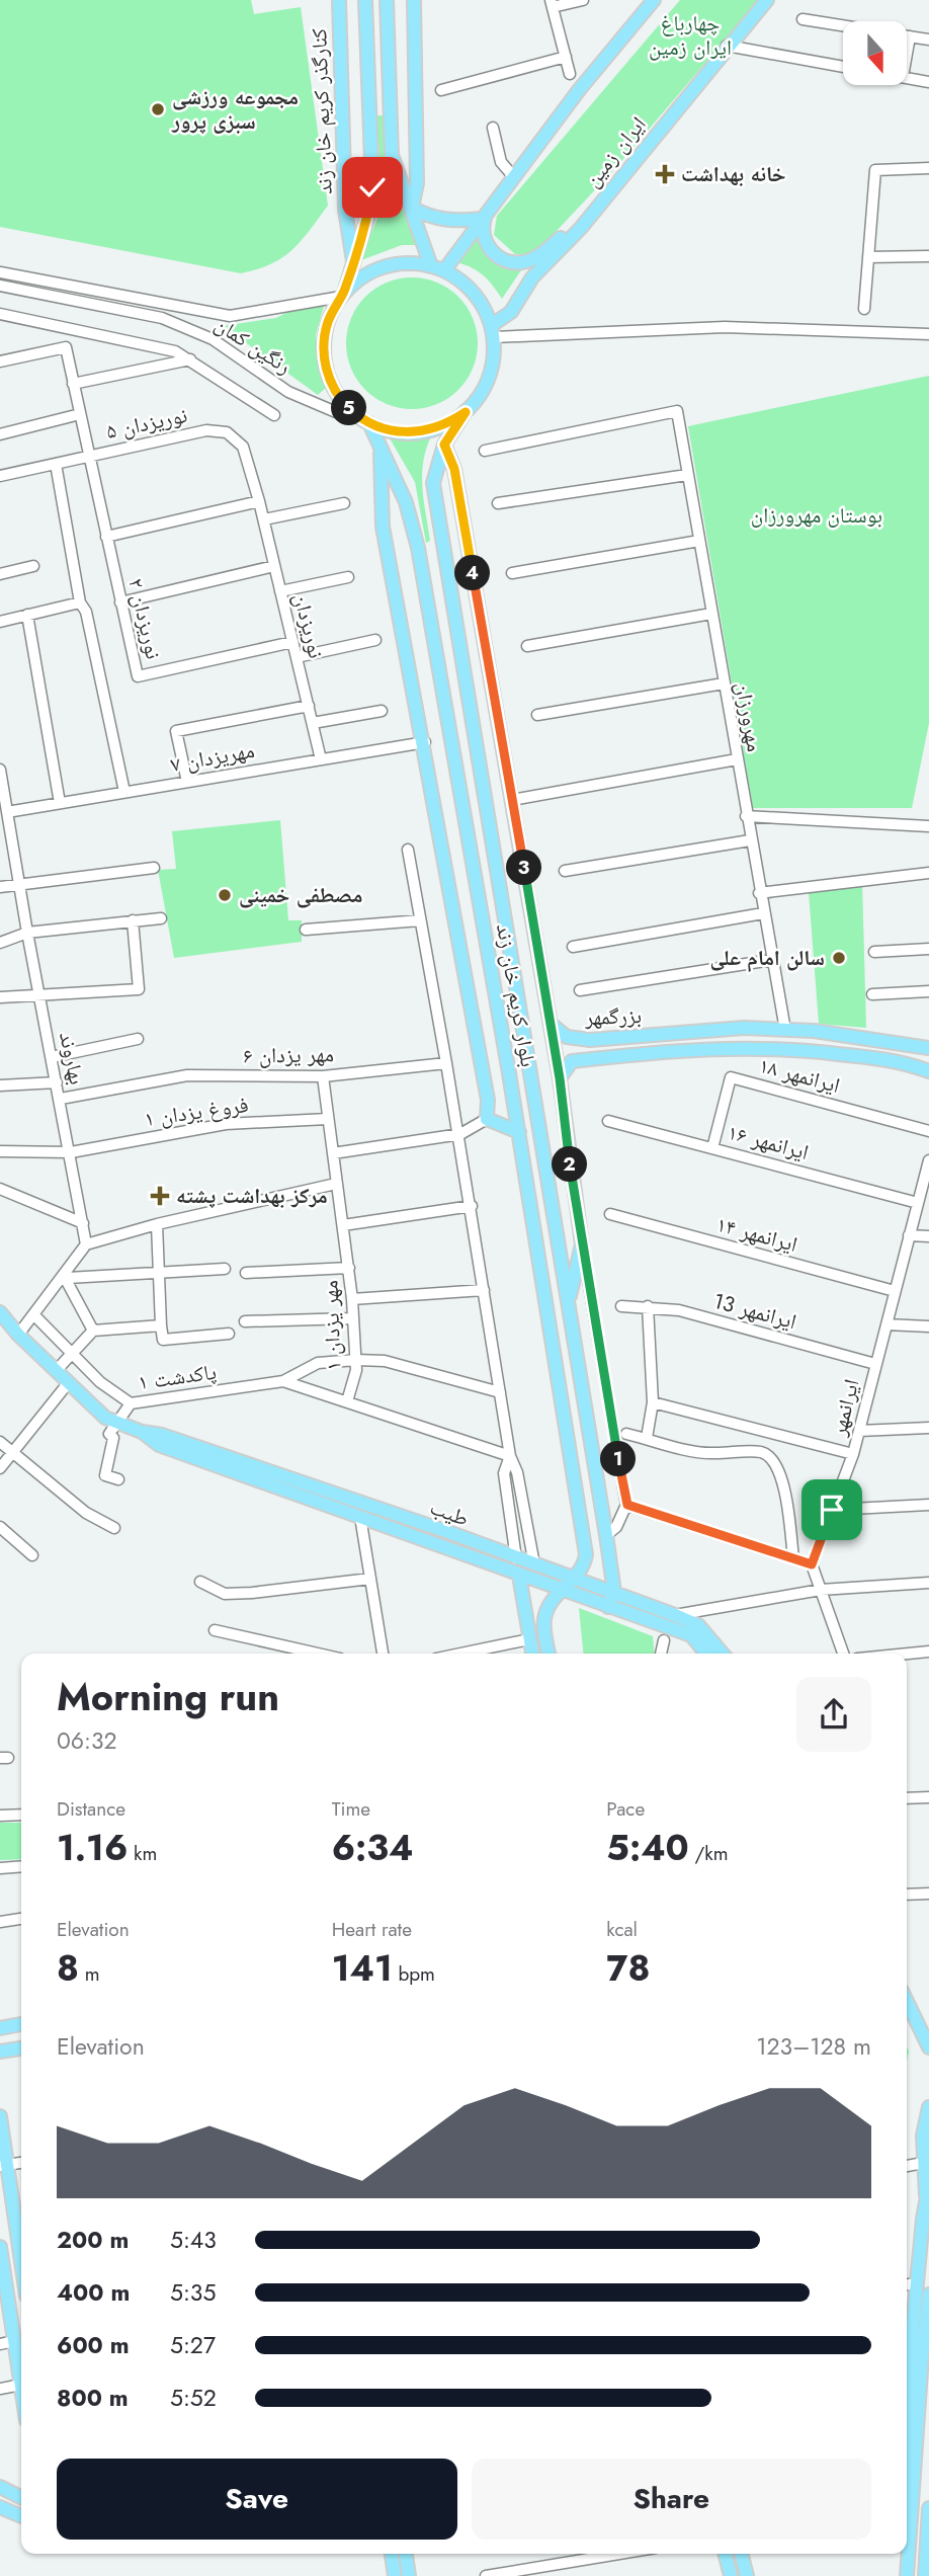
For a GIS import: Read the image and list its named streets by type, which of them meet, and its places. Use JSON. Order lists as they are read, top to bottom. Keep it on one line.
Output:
{"streets":{"main road":["کنارگذر کریم خان زند","ایران زمین","بلوار کریم خان زند","بزرگمهر","طیب"],"street":["رنگین کمان","نوریزدان ۵","نوریزدان ۲","نوریزدان","مهرورزان","مهریزدان ۷","مهر یزدان ۶","بهاروند","ایرانمهر ۱۸","فروغ یزدان ۱","ایرانمهر ۱۶","ایرانمهر ۱۴","ایرانمهر 13","مهر یزدان ۱","پاکدشت ۱","ایرانمهر"]},"crossings":[["ایران زمین","رنگین کمان"],["ایران زمین","بلوار کریم خان زند"],["رنگین کمان","بلوار کریم خان زند"],["نوریزدان ۵","نوریزدان ۲"],["نوریزدان ۵","نوریزدان"],["نوریزدان ۲","نوریزدان"],["نوریزدان","مهریزدان ۷"],["مهرورزان","بزرگمهر"],["مهریزدان ۷","بهاروند"],["بلوار کریم خان زند","طیب"],["مهر یزدان ۶","بهاروند"],["مهر یزدان ۶","مهر یزدان ۱"],["بهاروند","فروغ یزدان ۱"],["ایرانمهر ۱۸","ایرانمهر ۱۶"],["فروغ یزدان ۱","مهر یزدان ۱"],["ایرانمهر ۱۶","ایرانمهر"],["ایرانمهر ۱۴","ایرانمهر"],["ایرانمهر 13","ایرانمهر"],["مهر یزدان ۱","پاکدشت ۱"]],"parks":["چهارباغ ایران زمین","بوستان مهرورزان"],"places":{"other":["مجموعه ورزشی سبزی پرور","مصطفی خمینی","سالن امام علی"],"health":["خانه بهداشت","مرکز بهداشت پشته"]},"north":"bottom","page":{"pins":["5","4","3","2","1"],"heading":["Morning run","06:32"],"stats":[["Distance","1.16 km"],["Time","6:34"],["Pace","5:40 /km"],["Elevation","8 m"],["Heart rate","141 bpm"],["kcal","78"]],"chart":["Elevation","123–128 m"],"list":[{"name":"200 m","note":"5:43"},{"name":"400 m","note":"5:35"},{"name":"600 m","note":"5:27"},{"name":"800 m","note":"5:52"}],"buttons":["Save","Share"]}}
